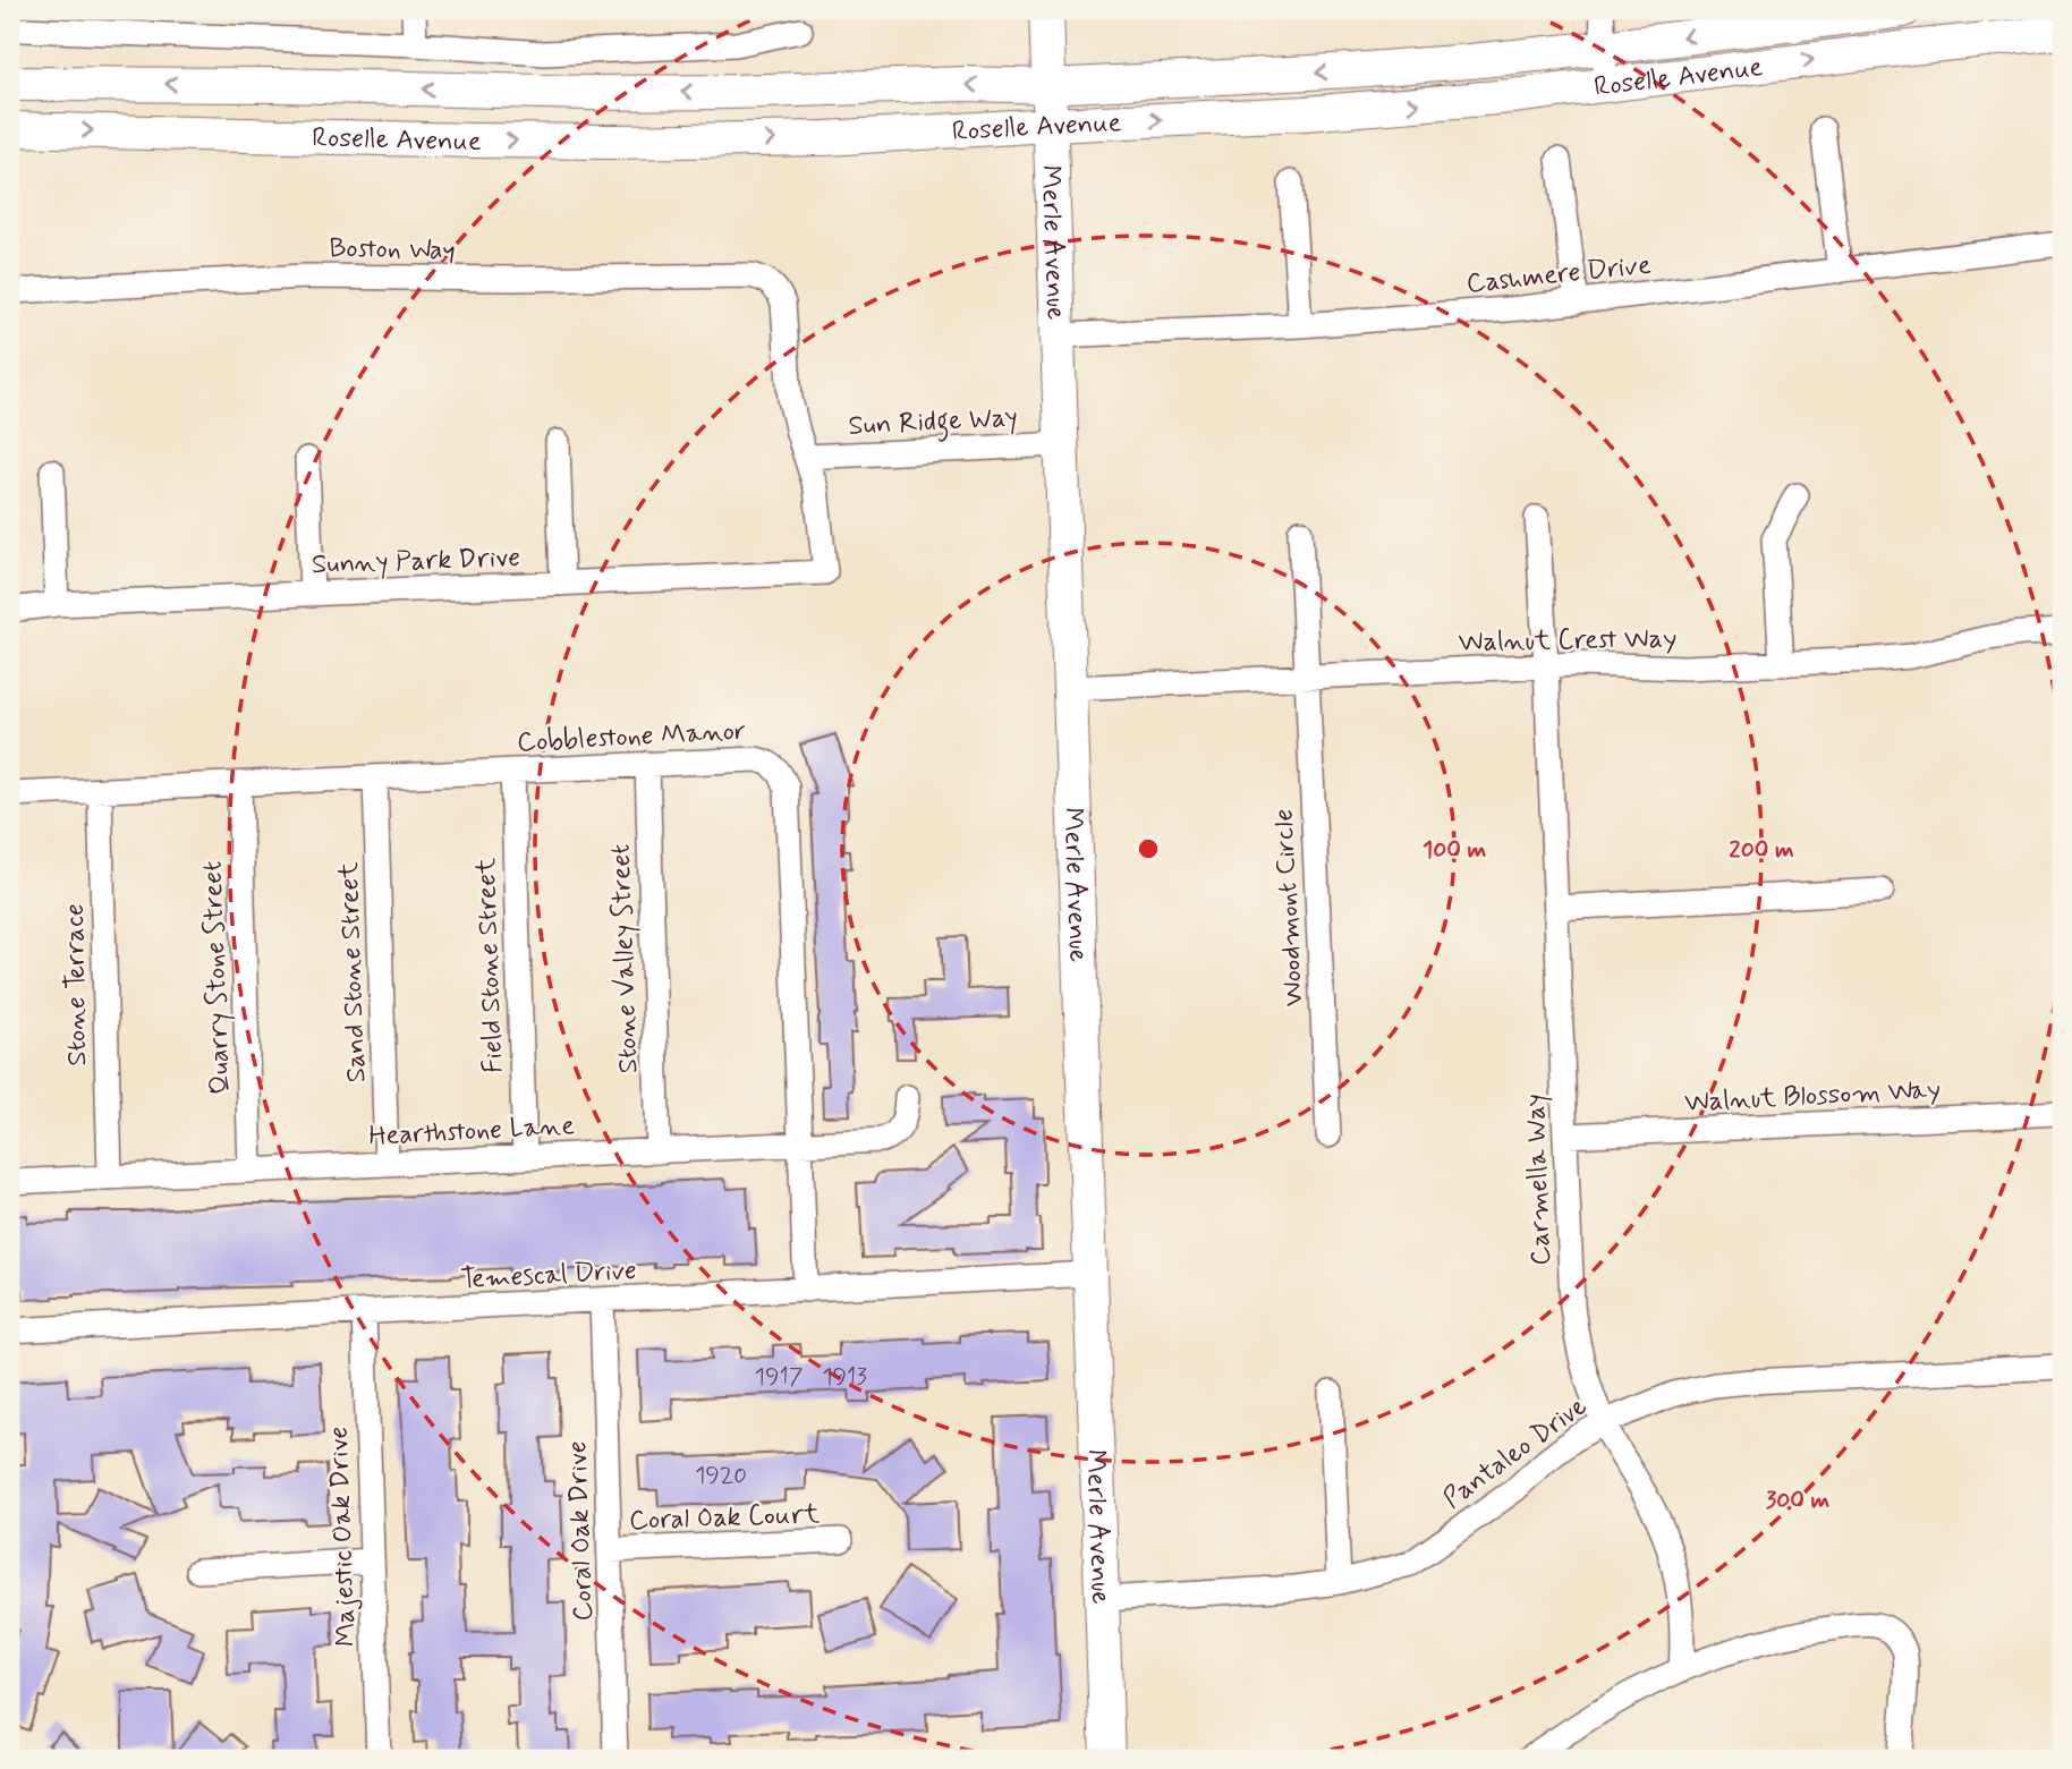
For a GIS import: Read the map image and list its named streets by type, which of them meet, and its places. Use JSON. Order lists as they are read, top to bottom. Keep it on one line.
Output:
{"streets":{"main road":["Roselle Avenue","Merle Avenue"],"street":["Boston Way","Cashmere Drive","Sun Ridge Way","Sunny Park Drive","Walnut Crest Way","Cobblestone Manor","Woodmont Circle","Stone Valley Street","Field Stone Street","Sand Stone Street","Quarry Stone Street","Stone Terrace","Walnut Blossom Way","Hearthstone Lane","Carmella Way","Temescal Drive","Pantaleo Drive","Coral Oak Court","Coral Oak Drive","Majestic Oak Drive"]},"crossings":[["Roselle Avenue","Merle Avenue"],["Merle Avenue","Cashmere Drive"],["Merle Avenue","Sun Ridge Way"],["Merle Avenue","Walnut Crest Way"],["Merle Avenue","Temescal Drive"],["Merle Avenue","Pantaleo Drive"],["Boston Way","Sun Ridge Way"],["Boston Way","Sunny Park Drive"],["Sun Ridge Way","Sunny Park Drive"],["Walnut Crest Way","Woodmont Circle"],["Walnut Crest Way","Carmella Way"],["Cobblestone Manor","Stone Valley Street"],["Cobblestone Manor","Field Stone Street"],["Cobblestone Manor","Sand Stone Street"],["Cobblestone Manor","Quarry Stone Street"],["Cobblestone Manor","Stone Terrace"],["Cobblestone Manor","Hearthstone Lane"],["Cobblestone Manor","Temescal Drive"],["Stone Valley Street","Hearthstone Lane"],["Field Stone Street","Hearthstone Lane"],["Sand Stone Street","Hearthstone Lane"],["Quarry Stone Street","Hearthstone Lane"],["Stone Terrace","Hearthstone Lane"],["Walnut Blossom Way","Carmella Way"],["Carmella Way","Pantaleo Drive"],["Temescal Drive","Coral Oak Drive"],["Temescal Drive","Majestic Oak Drive"],["Coral Oak Court","Coral Oak Drive"]],"house_numbers":["1917","1913","1920"],"rings":["100 m","200 m","300 m"]}
